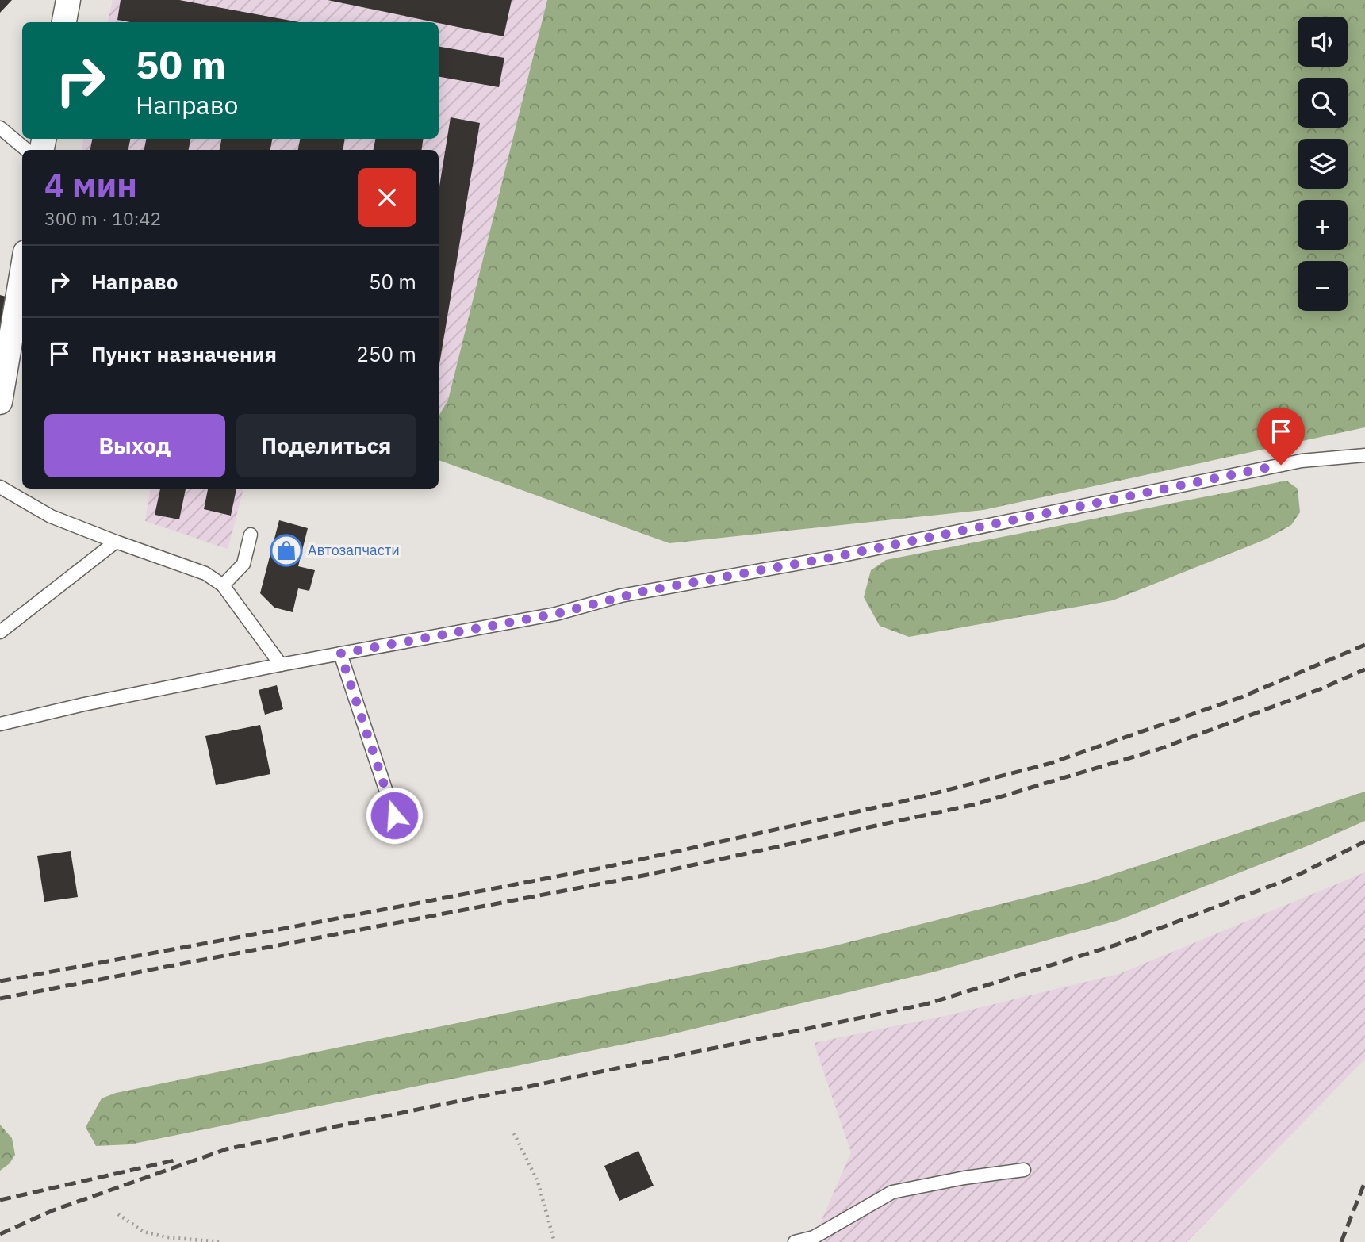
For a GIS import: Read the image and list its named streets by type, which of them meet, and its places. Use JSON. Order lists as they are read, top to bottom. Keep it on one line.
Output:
{"places":{"shop":["Автозапчасти"]},"page":{"map_buttons":["+","−"],"turn":["50 m","Направо"],"heading":["4 мин","300 m · 10:42"],"list":[{"name":"Направо","value":"50 m"},{"name":"Пункт назначения","value":"250 m"}],"buttons":["Выход","Поделиться"]}}
